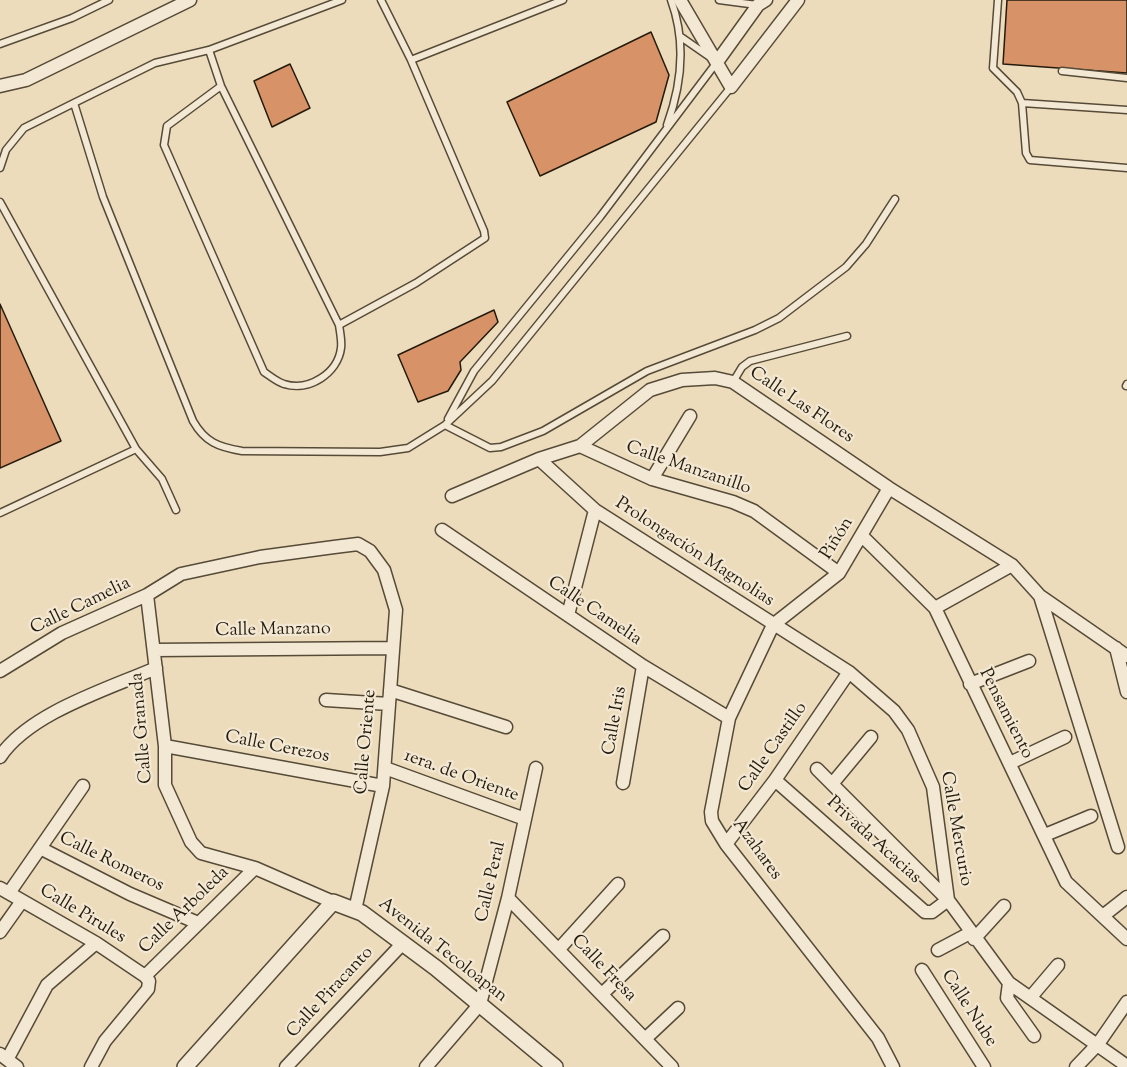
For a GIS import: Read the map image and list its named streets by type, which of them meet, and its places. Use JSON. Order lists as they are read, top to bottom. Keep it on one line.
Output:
{"streets":{"street":["Calle Las Flores","Calle Manzanillo","Piñón","Prolongación Magnolias","Calle Camelia","Calle Manzano","Pensamiento","Calle Iris","Calle Granada","Calle Oriente","Calle Cerezos","Calle Castillo","1era. de Oriente","Calle Mercurio","Privada Acacias","Azahares","Calle Romeros","Calle Peral","Calle Arboleda","Calle Pirules","Avenida Tecoloapan","Calle Fresa","Calle Piracanto","Calle Nube"]},"crossings":[["Calle Las Flores","Calle Manzanillo"],["Calle Las Flores","Piñón"],["Calle Manzanillo","Piñón"],["Piñón","Prolongación Magnolias"],["Piñón","Pensamiento"],["Piñón","Calle Mercurio"],["Piñón","Azahares"],["Prolongación Magnolias","Calle Camelia"],["Prolongación Magnolias","Calle Mercurio"],["Prolongación Magnolias","Azahares"],["Calle Camelia","Calle Iris"],["Calle Camelia","Calle Granada"],["Calle Camelia","Calle Oriente"],["Calle Camelia","Azahares"],["Calle Manzano","Calle Granada"],["Calle Manzano","Calle Oriente"],["Calle Granada","Calle Cerezos"],["Calle Granada","Calle Arboleda"],["Calle Granada","Avenida Tecoloapan"],["Calle Oriente","Calle Cerezos"],["Calle Oriente","1era. de Oriente"],["Calle Oriente","Avenida Tecoloapan"],["Calle Castillo","Calle Mercurio"],["Calle Castillo","Privada Acacias"],["Calle Castillo","Azahares"],["1era. de Oriente","Calle Peral"],["Calle Mercurio","Privada Acacias"],["Calle Mercurio","Azahares"],["Calle Romeros","Calle Arboleda"],["Calle Peral","Avenida Tecoloapan"],["Calle Peral","Calle Fresa"],["Calle Arboleda","Calle Pirules"],["Avenida Tecoloapan","Calle Piracanto"]]}
